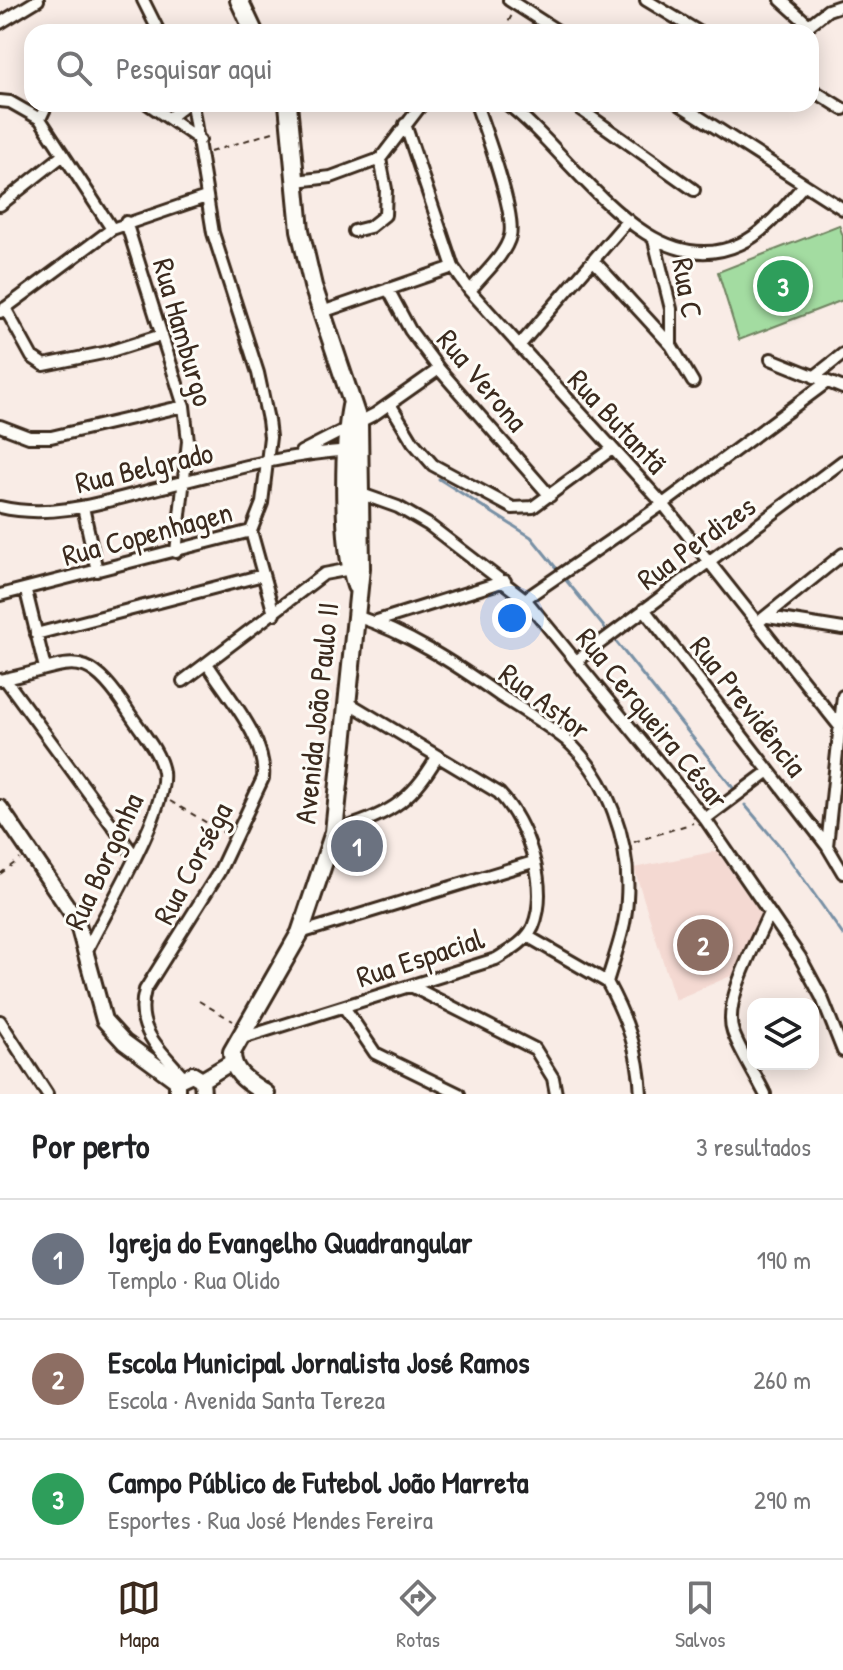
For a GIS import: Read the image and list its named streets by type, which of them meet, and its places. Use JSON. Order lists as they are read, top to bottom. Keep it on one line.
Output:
{"streets":{"main road":["Avenida João Paulo II"],"street":["Rua C","Rua Hamburgo","Rua Verona","Rua Butantã","Rua Belgrado","Rua Copenhagen","Rua Perdizes","Rua Astor","Rua Previdência","Rua Cerqueira César","Rua Borgonha","Rua Corséga","Rua Espacial"]},"crossings":[["Rua Hamburgo","Rua Belgrado"],["Rua Hamburgo","Rua Copenhagen"],["Rua Verona","Rua Belgrado"],["Rua Butantã","Rua Perdizes"],["Rua Belgrado","Rua Copenhagen"],["Rua Belgrado","Avenida João Paulo II"],["Rua Perdizes","Rua Previdência"],["Rua Perdizes","Rua Cerqueira César"],["Rua Astor","Avenida João Paulo II"],["Avenida João Paulo II","Rua Cerqueira César"],["Avenida João Paulo II","Rua Espacial"]],"page":{"search":"Pesquisar aqui","pins":["3","1","2"],"heading":["Por perto","3 resultados"],"list":[{"mark":"1","name":"Igreja do Evangelho Quadrangular","note":"Templo · Rua Olido","value":"190 m"},{"mark":"2","name":"Escola Municipal Jornalista José Ramos","note":"Escola · Avenida Santa Tereza","value":"260 m"},{"mark":"3","name":"Campo Público de Futebol João Marreta","note":"Esportes · Rua José Mendes Fereira","value":"290 m"}],"nav":["Mapa","Rotas","Salvos"]}}
